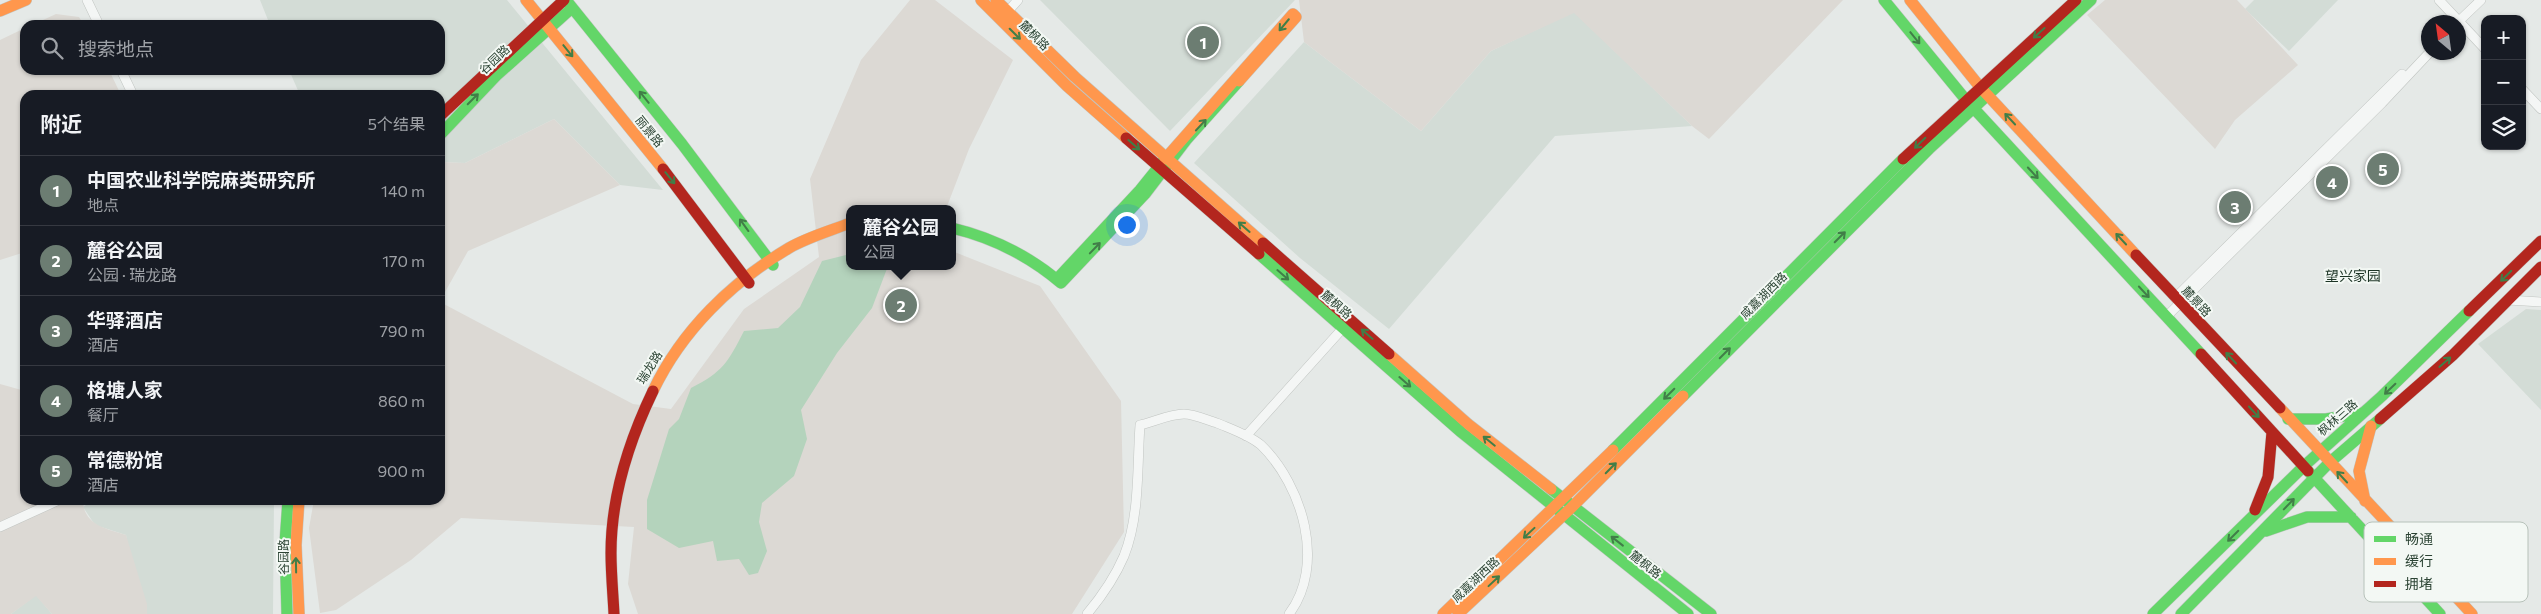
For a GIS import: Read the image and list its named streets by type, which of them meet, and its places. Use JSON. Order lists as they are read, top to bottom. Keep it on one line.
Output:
{"streets":{"main road":["麓枫路","谷园路","丽景路","咸嘉湖西路","麓景路","瑞龙路","枫林三路"]},"crossings":[["麓枫路","咸嘉湖西路"],["谷园路","丽景路"],["丽景路","瑞龙路"],["咸嘉湖西路","麓景路"],["麓景路","枫林三路"]],"districts":["望兴家园"],"legend":["畅通","缓行","拥堵"],"north":"top left","page":{"map_buttons":["+","−"],"search":"搜索地点","pins":["1","5","4","3","2"],"heading":["附近","5个结果"],"list":[{"mark":"1","name":"中国农业科学院麻类研究所","note":"地点","value":"140 m"},{"mark":"2","name":"麓谷公园","note":"公园 · 瑞龙路","value":"170 m"},{"mark":"3","name":"华驿酒店","note":"酒店","value":"790 m"},{"mark":"4","name":"格塘人家","note":"餐厅","value":"860 m"},{"mark":"5","name":"常德粉馆","note":"酒店","value":"900 m"}],"popup":["麓谷公园","公园"]}}
